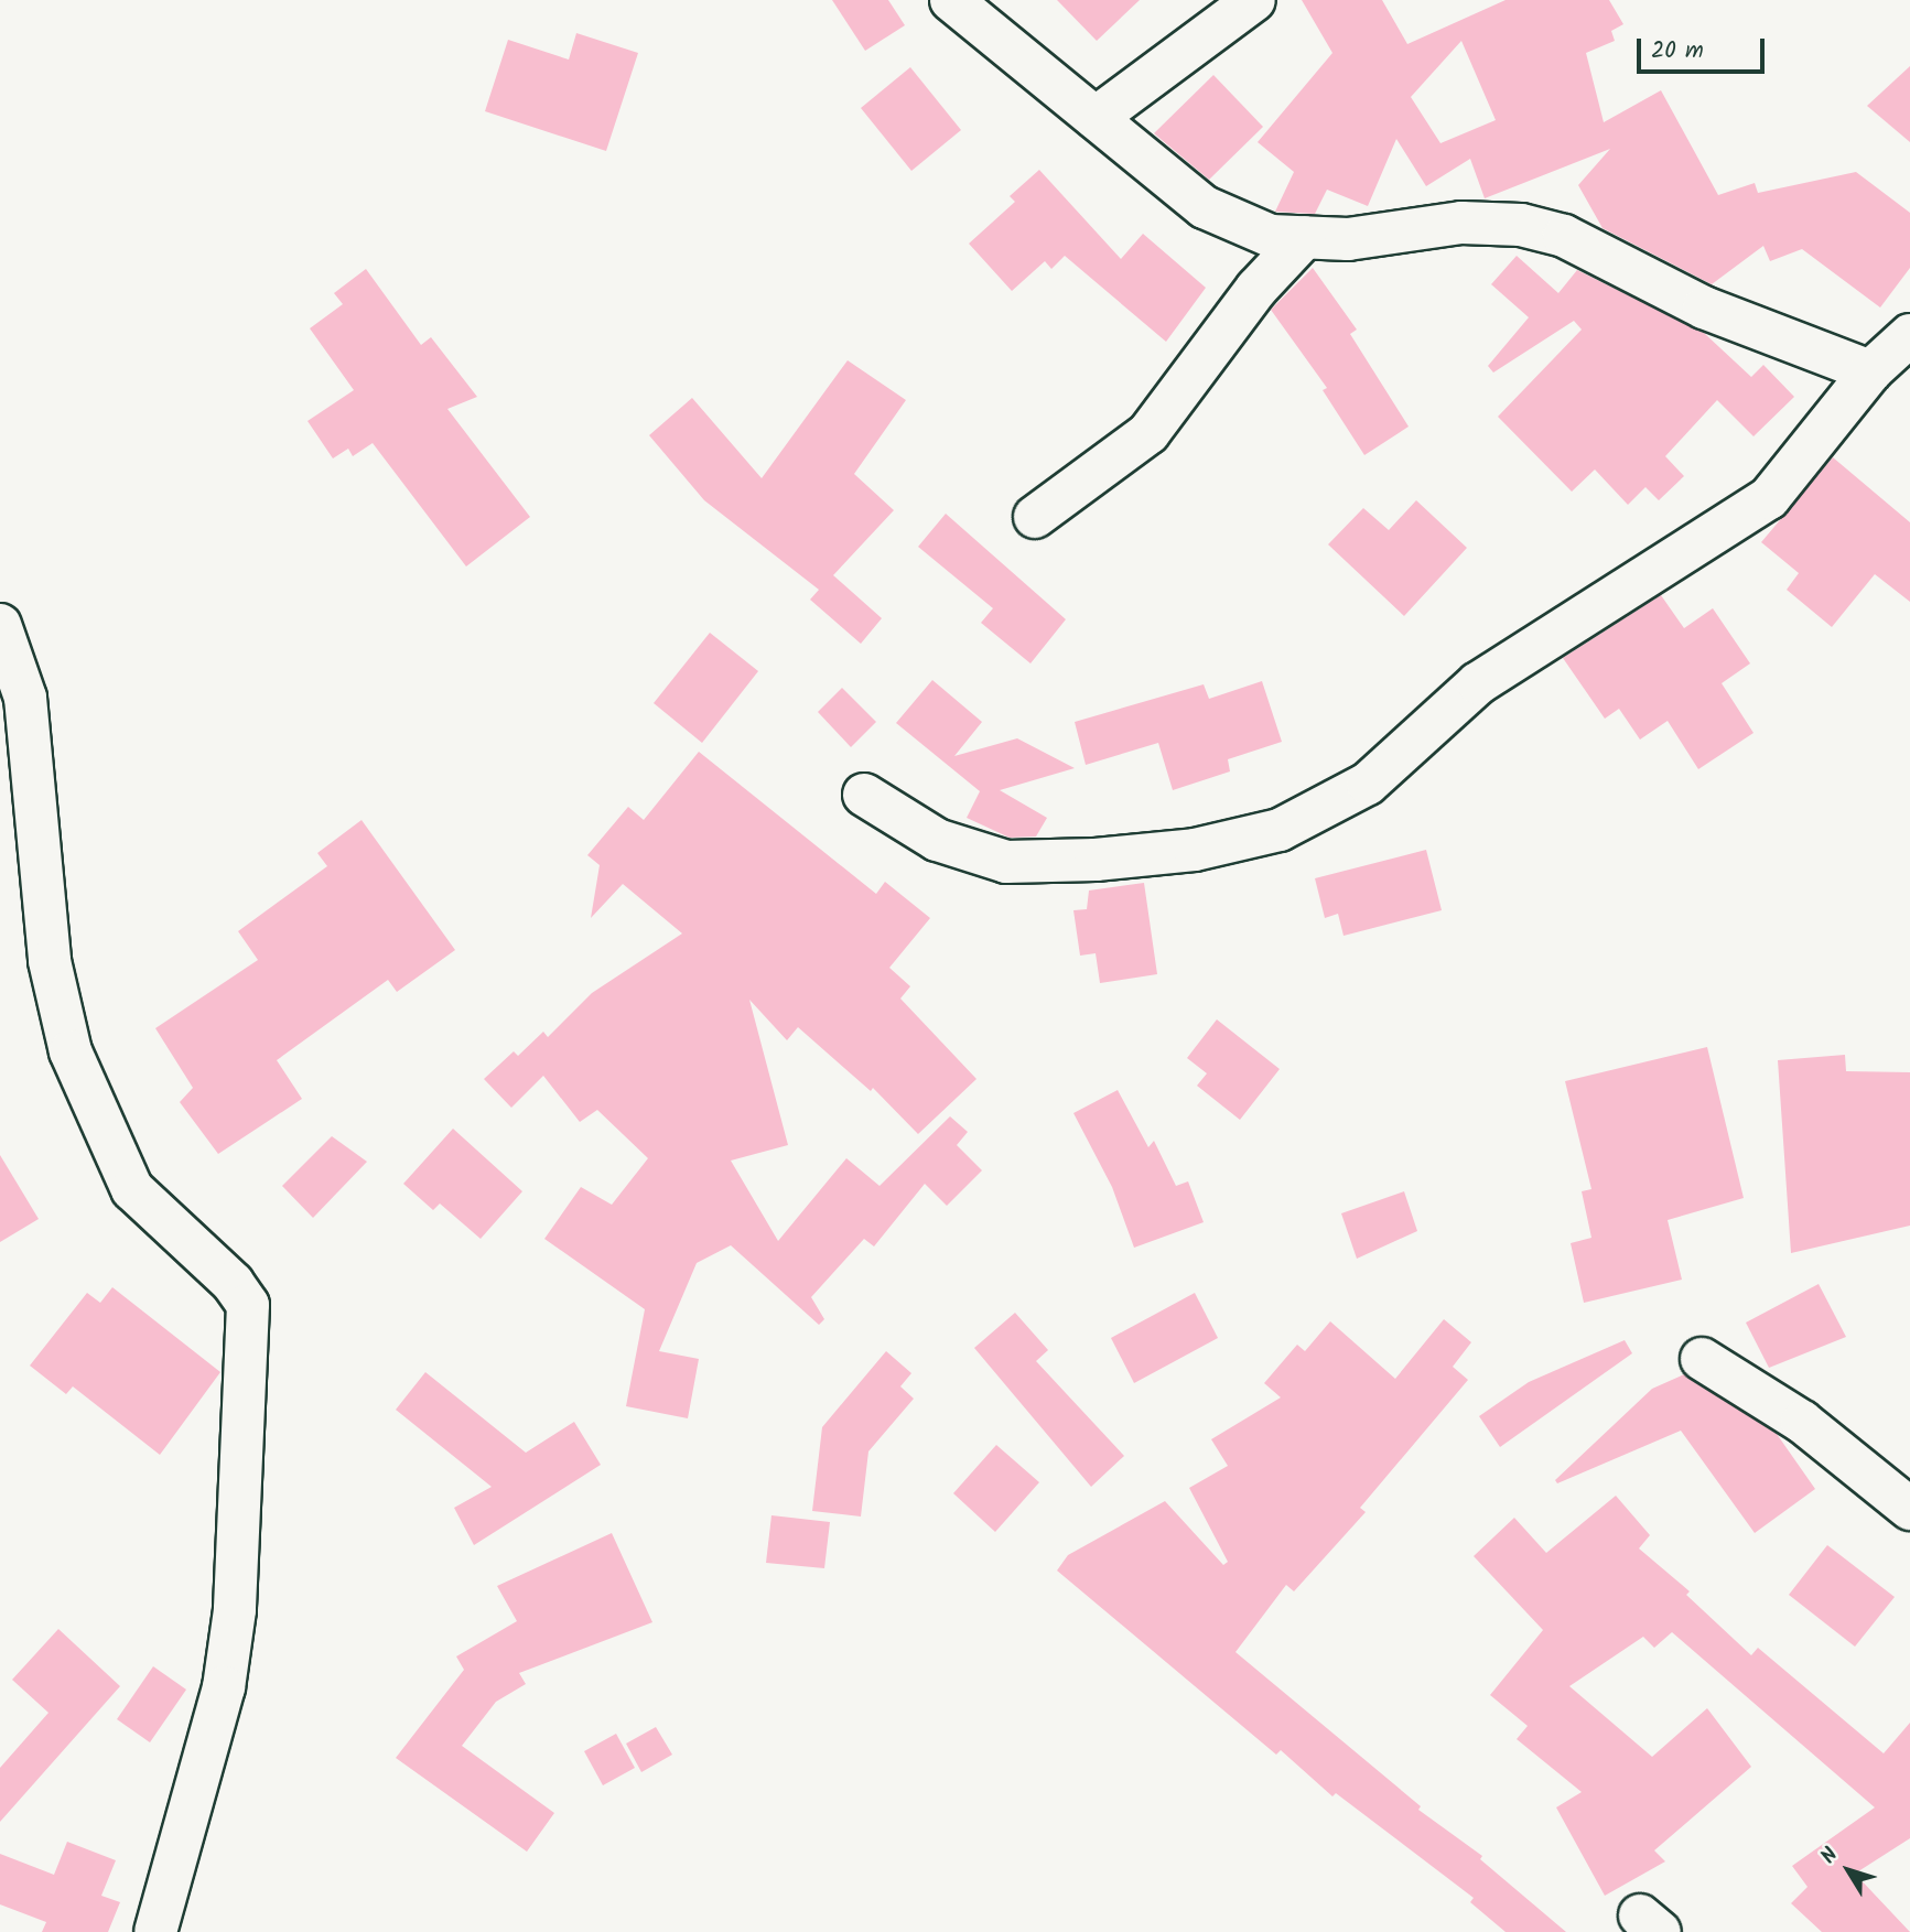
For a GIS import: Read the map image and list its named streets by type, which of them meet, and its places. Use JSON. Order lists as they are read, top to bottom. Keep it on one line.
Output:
{"scale_bar":"20 m","north":"top left"}
